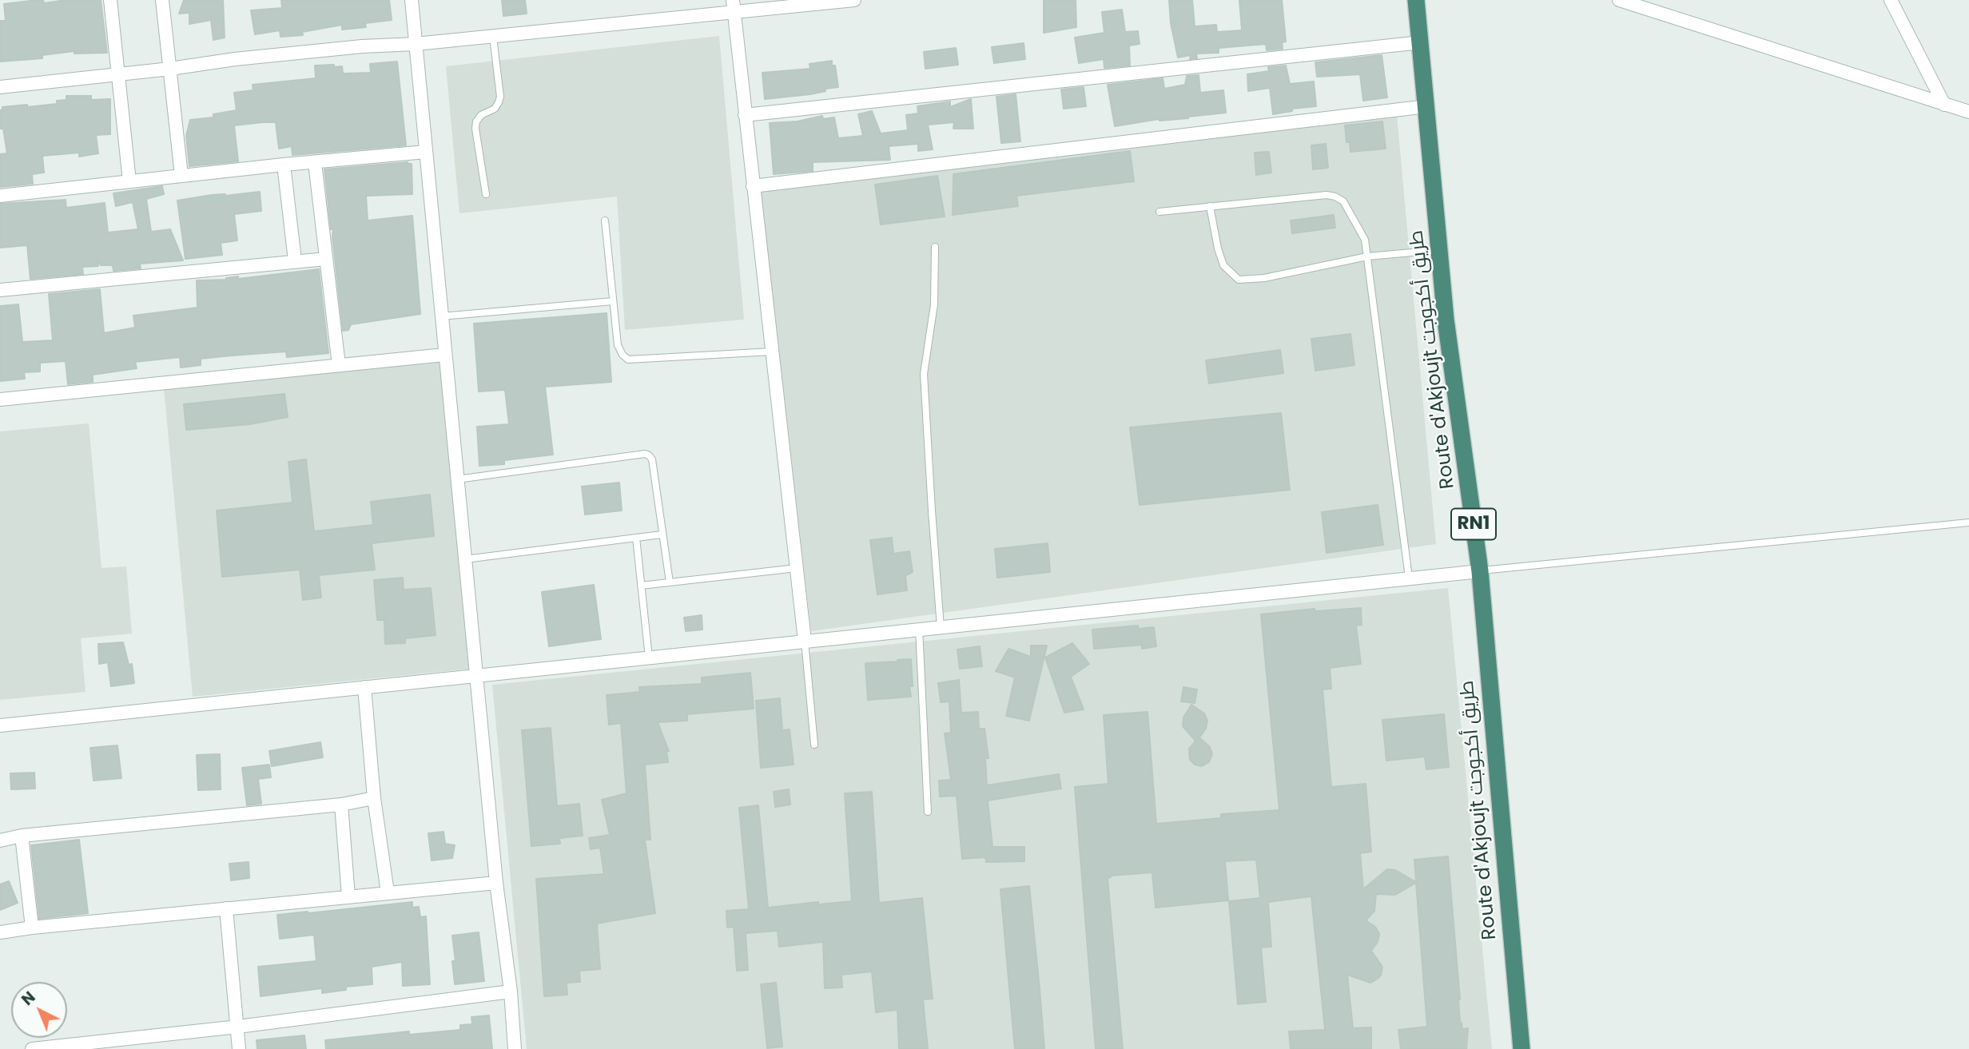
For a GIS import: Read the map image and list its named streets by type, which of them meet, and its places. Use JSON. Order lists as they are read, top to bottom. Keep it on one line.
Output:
{"streets":{"highway":["Route d'Akjoujt طريق أكجوجت","RN1"]},"north":"top left"}
